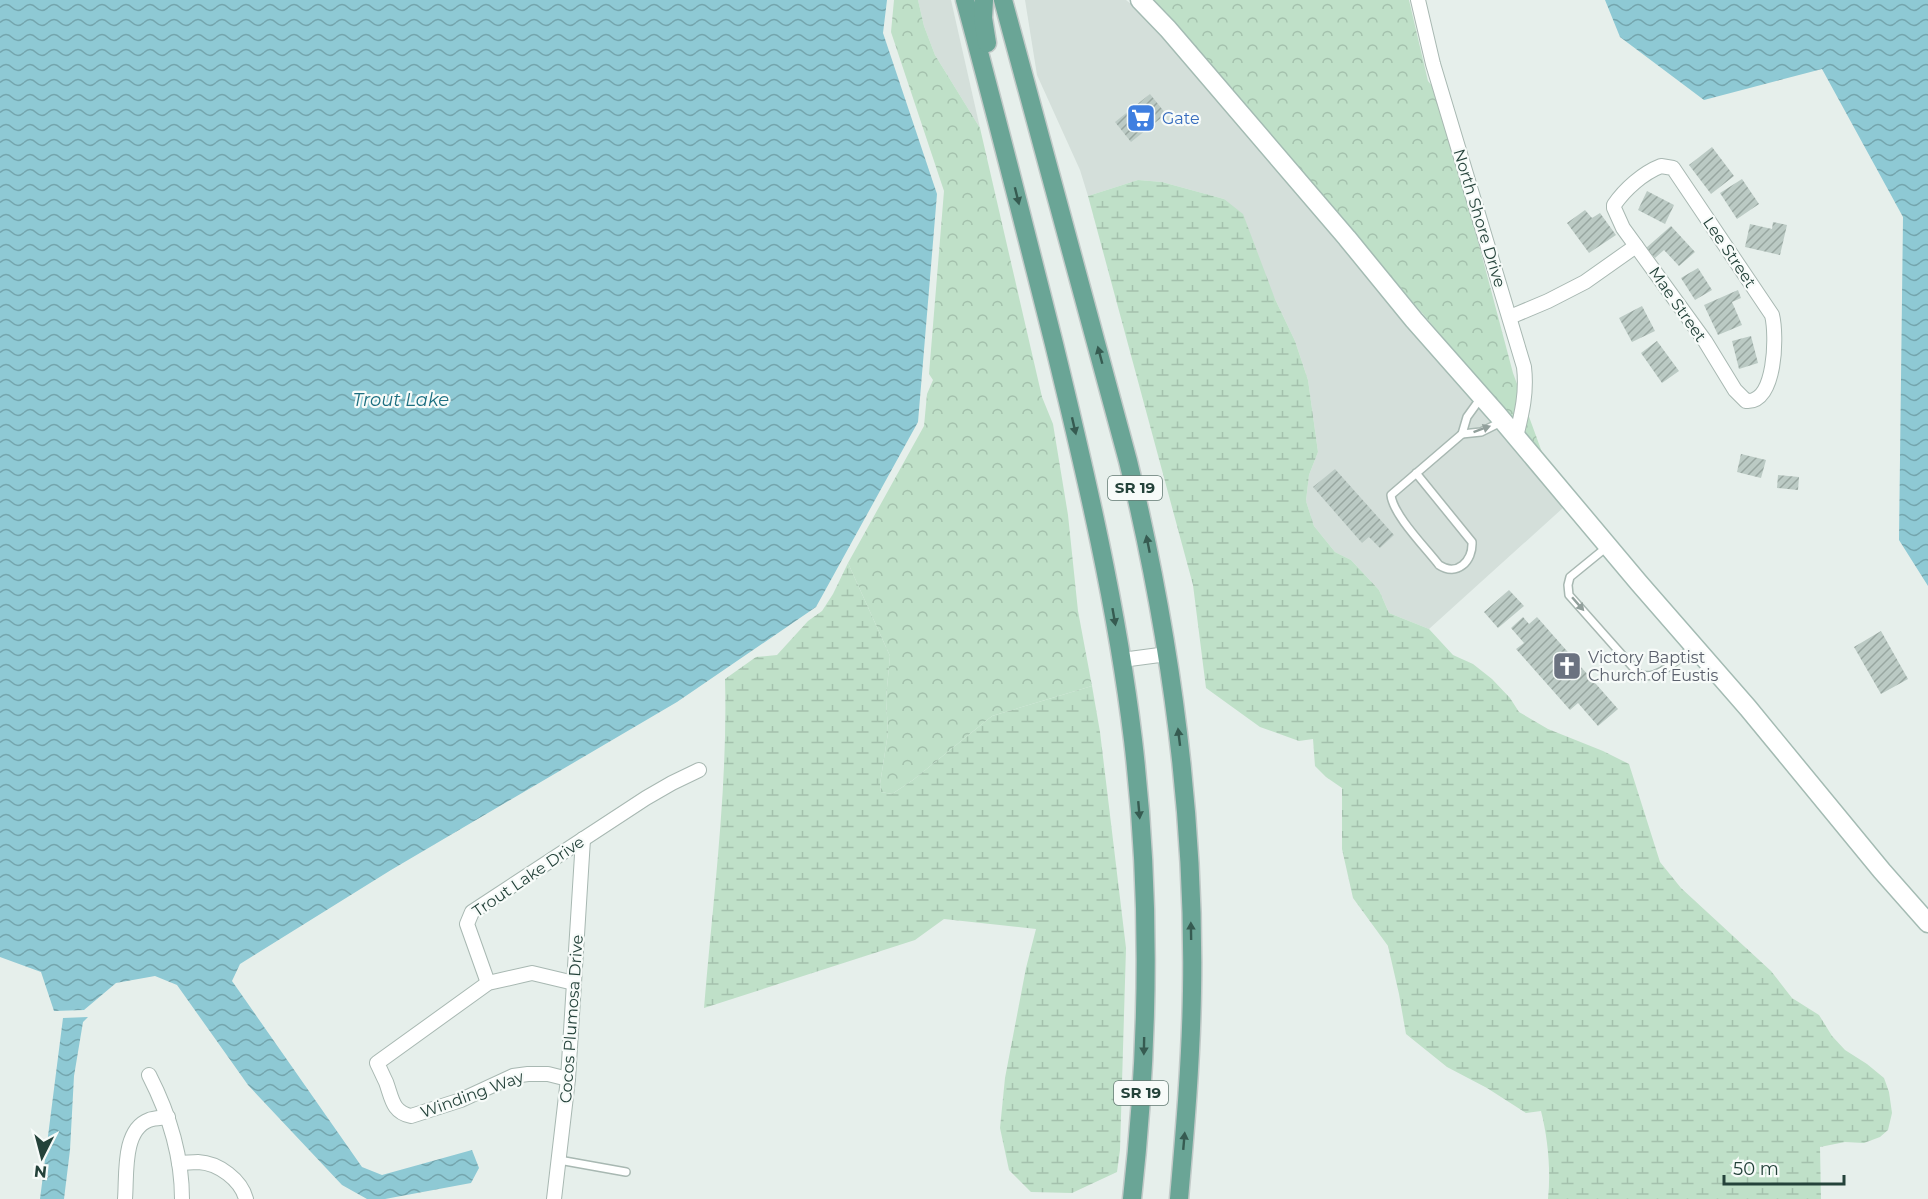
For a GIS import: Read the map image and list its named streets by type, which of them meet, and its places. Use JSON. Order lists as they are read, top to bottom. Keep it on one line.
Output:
{"streets":{"main road":["SR 19"],"street":["North Shore Drive","Lee Street","Mae Street","Trout Lake Drive","Cocos Plumosa Drive","Winding Way"]},"crossings":[["Lee Street","Mae Street"],["Trout Lake Drive","Cocos Plumosa Drive"],["Trout Lake Drive","Winding Way"],["Cocos Plumosa Drive","Winding Way"]],"water":["Trout Lake"],"places":{"supermarket":["Gate"],"church":["Victory Baptist Church of Eustis"]},"scale_bar":"50 m","north":"bottom"}
